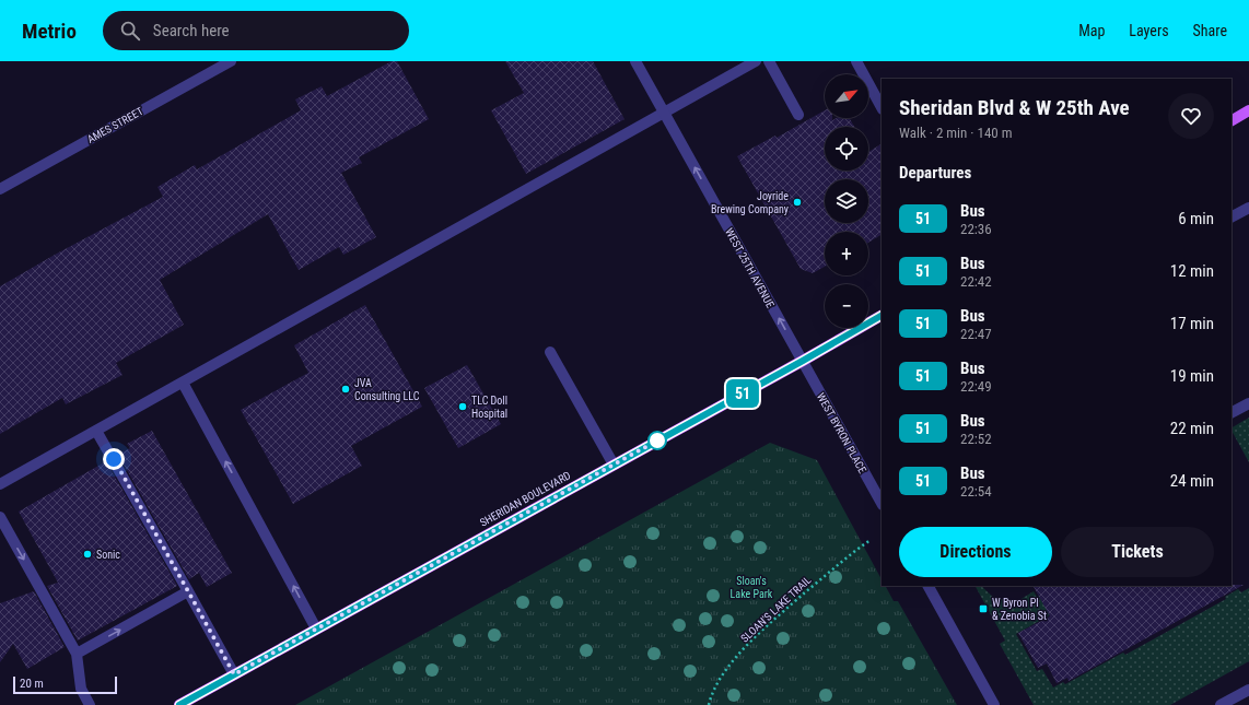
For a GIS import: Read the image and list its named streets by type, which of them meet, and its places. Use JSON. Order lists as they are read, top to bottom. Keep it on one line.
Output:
{"streets":{"main road":["SHERIDAN BOULEVARD"],"street":["AMES STREET","WEST 25TH AVENUE","WEST BYRON PLACE"],"path":["SLOAN'S LAKE TRAIL"]},"crossings":[["WEST 25TH AVENUE","WEST BYRON PLACE"],["WEST 25TH AVENUE","SHERIDAN BOULEVARD"],["WEST BYRON PLACE","SHERIDAN BOULEVARD"]],"one_way":["WEST 25TH AVENUE"],"parks":["Sloan's Lake Park"],"places":{"other":["Joyride Brewing Company","JVA Consulting LLC","TLC Doll Hospital","Sonic"],"transit":["W Byron Pl & Zenobia St"]},"lines":["bus line 51"],"scale_bar":"20 m","north":"top right","page":{"header":"Metrio","search":"Search here","nav":["Map","Layers","Share"],"on_map":"51","map_buttons":["+","−"],"heading":[["Sheridan Blvd & W 25th Ave","Walk · 2 min · 140 m"],"Departures"],"list":[{"mark":"51","name":"Bus","note":"22:36","value":"6 min"},{"mark":"51","name":"Bus","note":"22:42","value":"12 min"},{"mark":"51","name":"Bus","note":"22:47","value":"17 min"},{"mark":"51","name":"Bus","note":"22:49","value":"19 min"},{"mark":"51","name":"Bus","note":"22:52","value":"22 min"},{"mark":"51","name":"Bus","note":"22:54","value":"24 min"}],"buttons":["Directions","Tickets"],"scale":"20 m"}}
